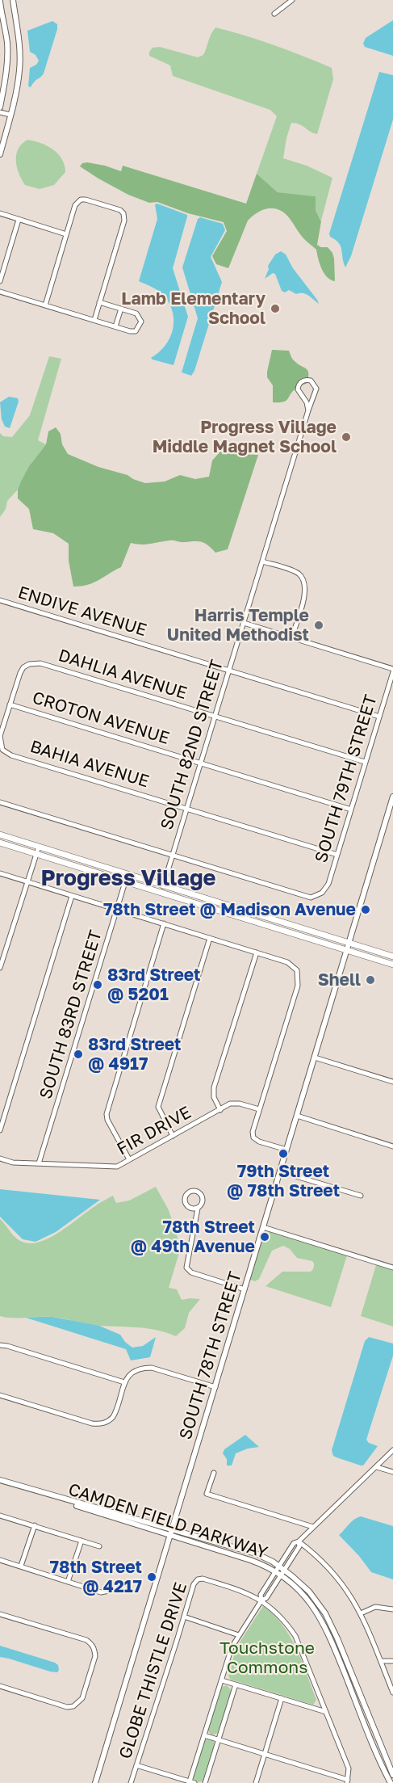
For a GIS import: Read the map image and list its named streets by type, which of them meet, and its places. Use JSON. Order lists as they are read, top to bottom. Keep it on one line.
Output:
{"streets":{"street":["ENDIVE AVENUE","DAHLIA AVENUE","CROTON AVENUE","SOUTH 82ND STREET","BAHIA AVENUE","SOUTH 79TH STREET","SOUTH 83RD STREET","FIR DRIVE","SOUTH 78TH STREET","CAMDEN FIELD PARKWAY","GLOBE THISTLE DRIVE"]},"crossings":[["ENDIVE AVENUE","SOUTH 82ND STREET"],["ENDIVE AVENUE","SOUTH 79TH STREET"],["DAHLIA AVENUE","CROTON AVENUE"],["DAHLIA AVENUE","SOUTH 82ND STREET"],["DAHLIA AVENUE","BAHIA AVENUE"],["DAHLIA AVENUE","SOUTH 79TH STREET"],["CROTON AVENUE","SOUTH 82ND STREET"],["CROTON AVENUE","BAHIA AVENUE"],["CROTON AVENUE","SOUTH 79TH STREET"],["SOUTH 82ND STREET","BAHIA AVENUE"],["SOUTH 82ND STREET","SOUTH 79TH STREET"],["BAHIA AVENUE","SOUTH 79TH STREET"],["SOUTH 83RD STREET","FIR DRIVE"],["SOUTH 78TH STREET","CAMDEN FIELD PARKWAY"]],"districts":["Progress Village"],"parks":["Touchstone Commons"],"places":["Lamb Elementary School","Progress Village Middle Magnet School","Harris Temple United Methodist","78th Street @ Madison Avenue","Shell","83rd Street @ 5201","83rd Street @ 4917","79th Street @ 78th Street","78th Street @ 49th Avenue","78th Street @ 4217"]}
